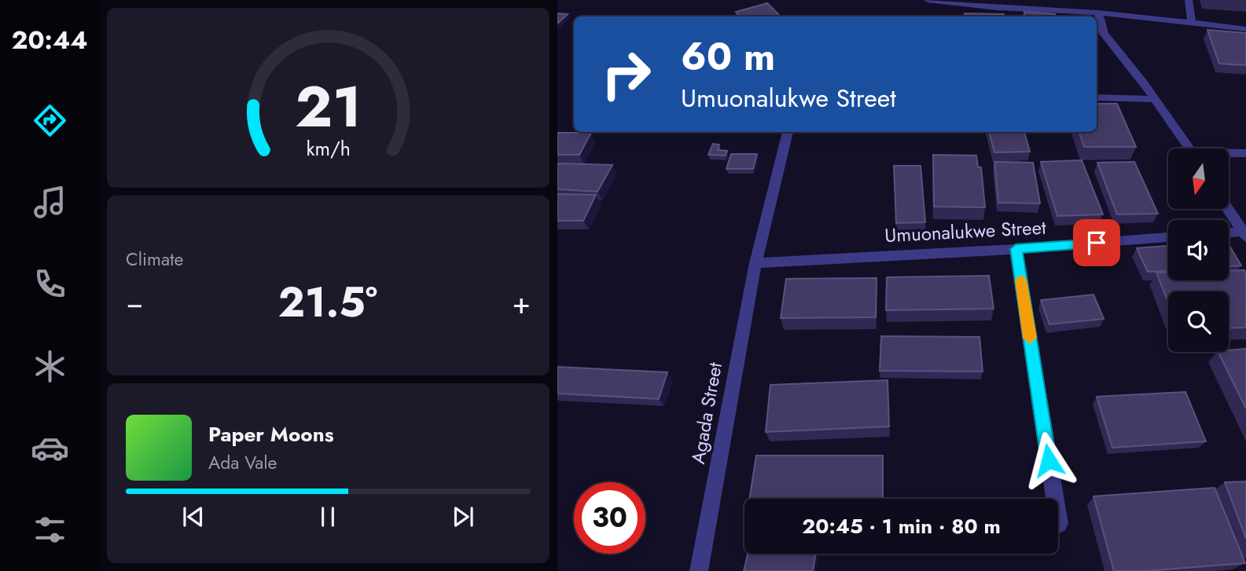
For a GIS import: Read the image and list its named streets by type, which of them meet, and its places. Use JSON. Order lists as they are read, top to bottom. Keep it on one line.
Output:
{"streets":{"street":["Umuonalukwe Street","Agada Street"]},"crossings":[["Umuonalukwe Street","Agada Street"]],"north":"bottom","page":{"tabs":"20:44","turn":["60 m","Umuonalukwe Street"],"tile":"Climate","heat":["−","21.5°","+"],"song":["Paper Moons","Ada Vale"],"limit":"30","trip":"20:45 · 1 min · 80 m","gauge":["21","km/h"]}}
